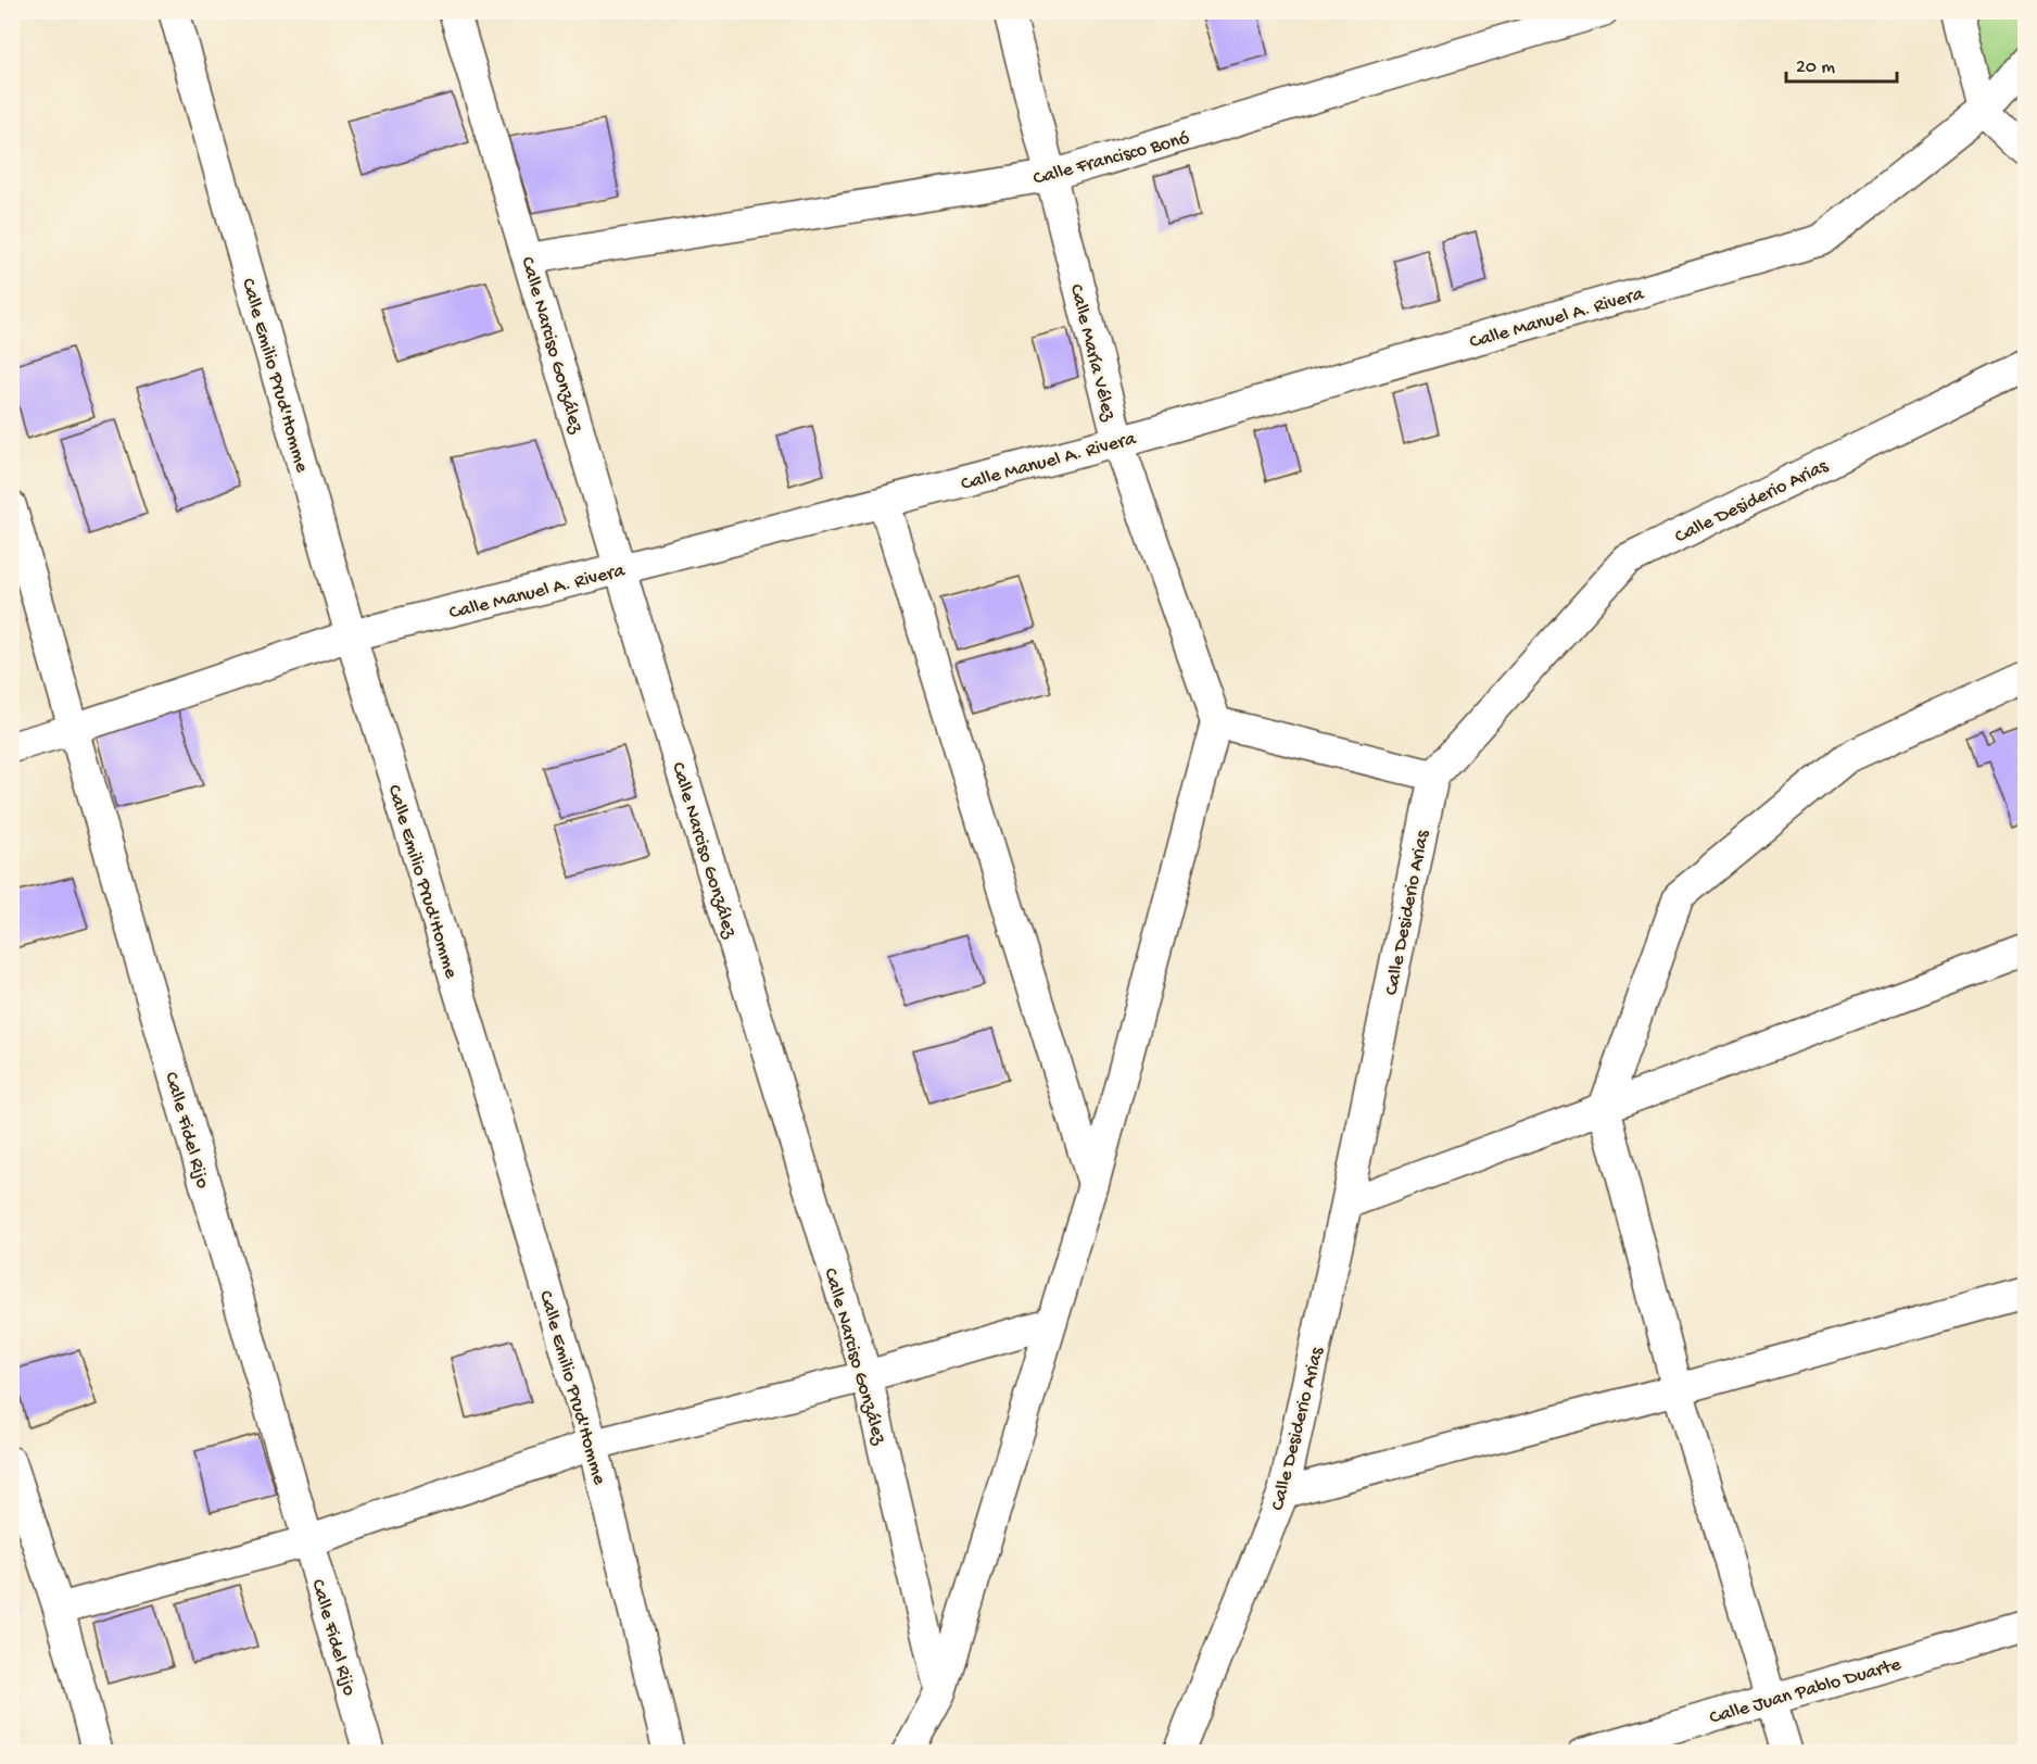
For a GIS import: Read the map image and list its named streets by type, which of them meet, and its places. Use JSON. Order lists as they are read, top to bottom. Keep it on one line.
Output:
{"streets":{"street":["Calle Francisco Bonó","Calle Manuel A. Rivera","Calle Narciso González","Calle María Vélez","Calle Emilio Prud'Homme","Calle Desiderio Arias","Calle Fidel Rijo","Calle Juan Pablo Duarte"]},"crossings":[["Calle Francisco Bonó","Calle Narciso González"],["Calle Francisco Bonó","Calle María Vélez"],["Calle Manuel A. Rivera","Calle Narciso González"],["Calle Manuel A. Rivera","Calle María Vélez"],["Calle Manuel A. Rivera","Calle Emilio Prud'Homme"],["Calle Manuel A. Rivera","Calle Fidel Rijo"]],"scale_bar":"20 m"}
